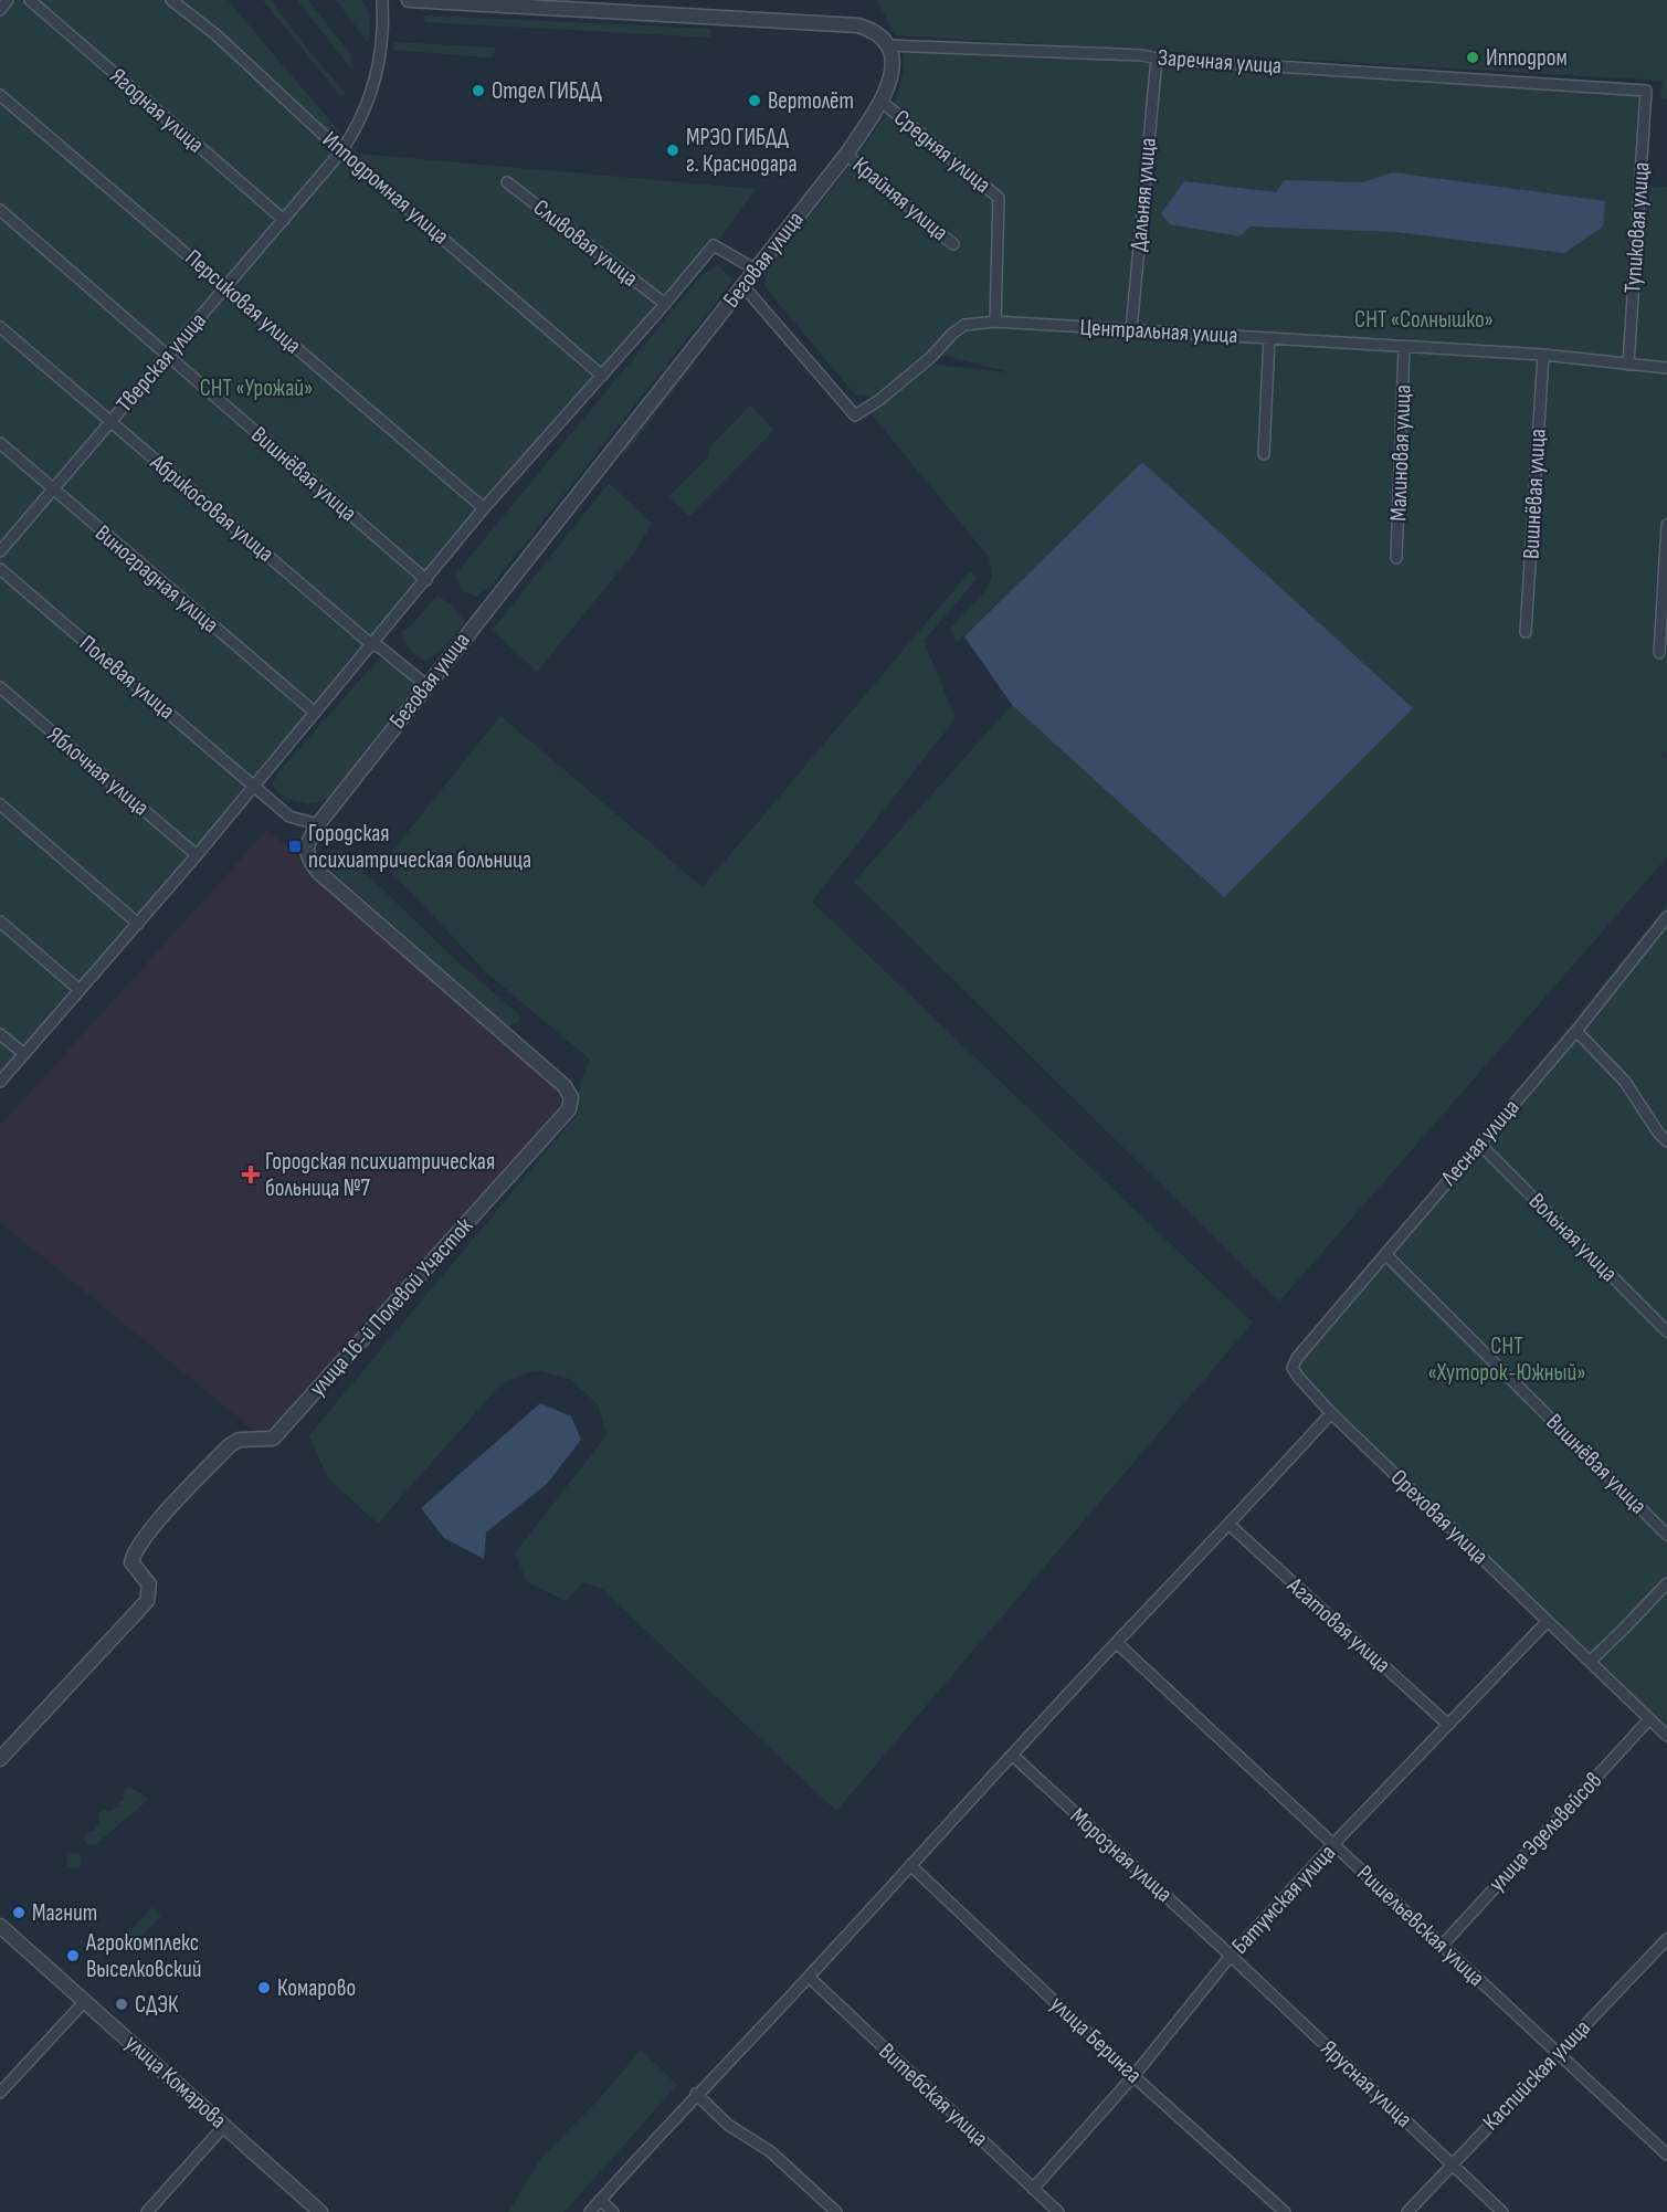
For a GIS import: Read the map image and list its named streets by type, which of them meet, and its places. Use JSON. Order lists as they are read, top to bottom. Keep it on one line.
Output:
{"streets":{"street":["Заречная улица","Ягодная улица","Средняя улица","Ипподромная улица","Дальняя улица","Крайняя улица","Тупиковая улица","Сливовая улица","Беговая улица","Персиковая улица","Центральная улица","Тверская улица","Малиновая улица","Вишнёвая улица","Абрикосовая улица","Виноградная улица","Полевая улица","Яблочная улица","Лесная улица","Вольная улица","улица 16-й Полевой Участок","Ореховая улица","Агатовая улица","улица Эдельвейсов","Морозная улица","Батумская улица","Ришельевская улица","улица Беринга","Каспийская улица","улица Комарова","Ярусная улица","Витебская улица"]},"crossings":[["Заречная улица","Дальняя улица"],["Заречная улица","Тупиковая улица"],["Заречная улица","Беговая улица"],["Ягодная улица","Тверская улица"],["Средняя улица","Беговая улица"],["Средняя улица","Центральная улица"],["Ипподромная улица","Тверская улица"],["Дальняя улица","Центральная улица"],["Крайняя улица","Беговая улица"],["Тупиковая улица","Центральная улица"],["Беговая улица","Центральная улица"],["Беговая улица","Абрикосовая улица"],["Беговая улица","Полевая улица"],["Беговая улица","улица 16-й Полевой Участок"],["Персиковая улица","Тверская улица"],["Центральная улица","Малиновая улица"],["Центральная улица","Вишнёвая улица"],["Тверская улица","Вишнёвая улица"],["Тверская улица","Абрикосовая улица"],["Тверская улица","Виноградная улица"],["Вишнёвая улица","Лесная улица"],["Лесная улица","Вольная улица"],["Лесная улица","Ореховая улица"],["Ореховая улица","улица Эдельвейсов"],["Ореховая улица","Батумская улица"],["Агатовая улица","Батумская улица"],["улица Эдельвейсов","Ришельевская улица"],["Морозная улица","Батумская улица"],["Морозная улица","Ярусная улица"],["Батумская улица","Ришельевская улица"],["Батумская улица","улица Беринга"],["Батумская улица","Ярусная улица"],["Батумская улица","Витебская улица"],["Ришельевская улица","Каспийская улица"],["Каспийская улица","Ярусная улица"]],"parks":["СНТ «Солнышко»","СНТ «Урожай»","СНТ «Хуторок-Южный»"],"places":{"other":["Ипподром","Отдел ГИБДД","Вертолёт","МРЭО ГИБДД г. Краснодара","Магнит","Агрокомплекс Выселковский","Комарово","СДЭК"],"transit":["Городская психиатрическая больница"],"health":["Городская психиатрическая больница №7"]}}
